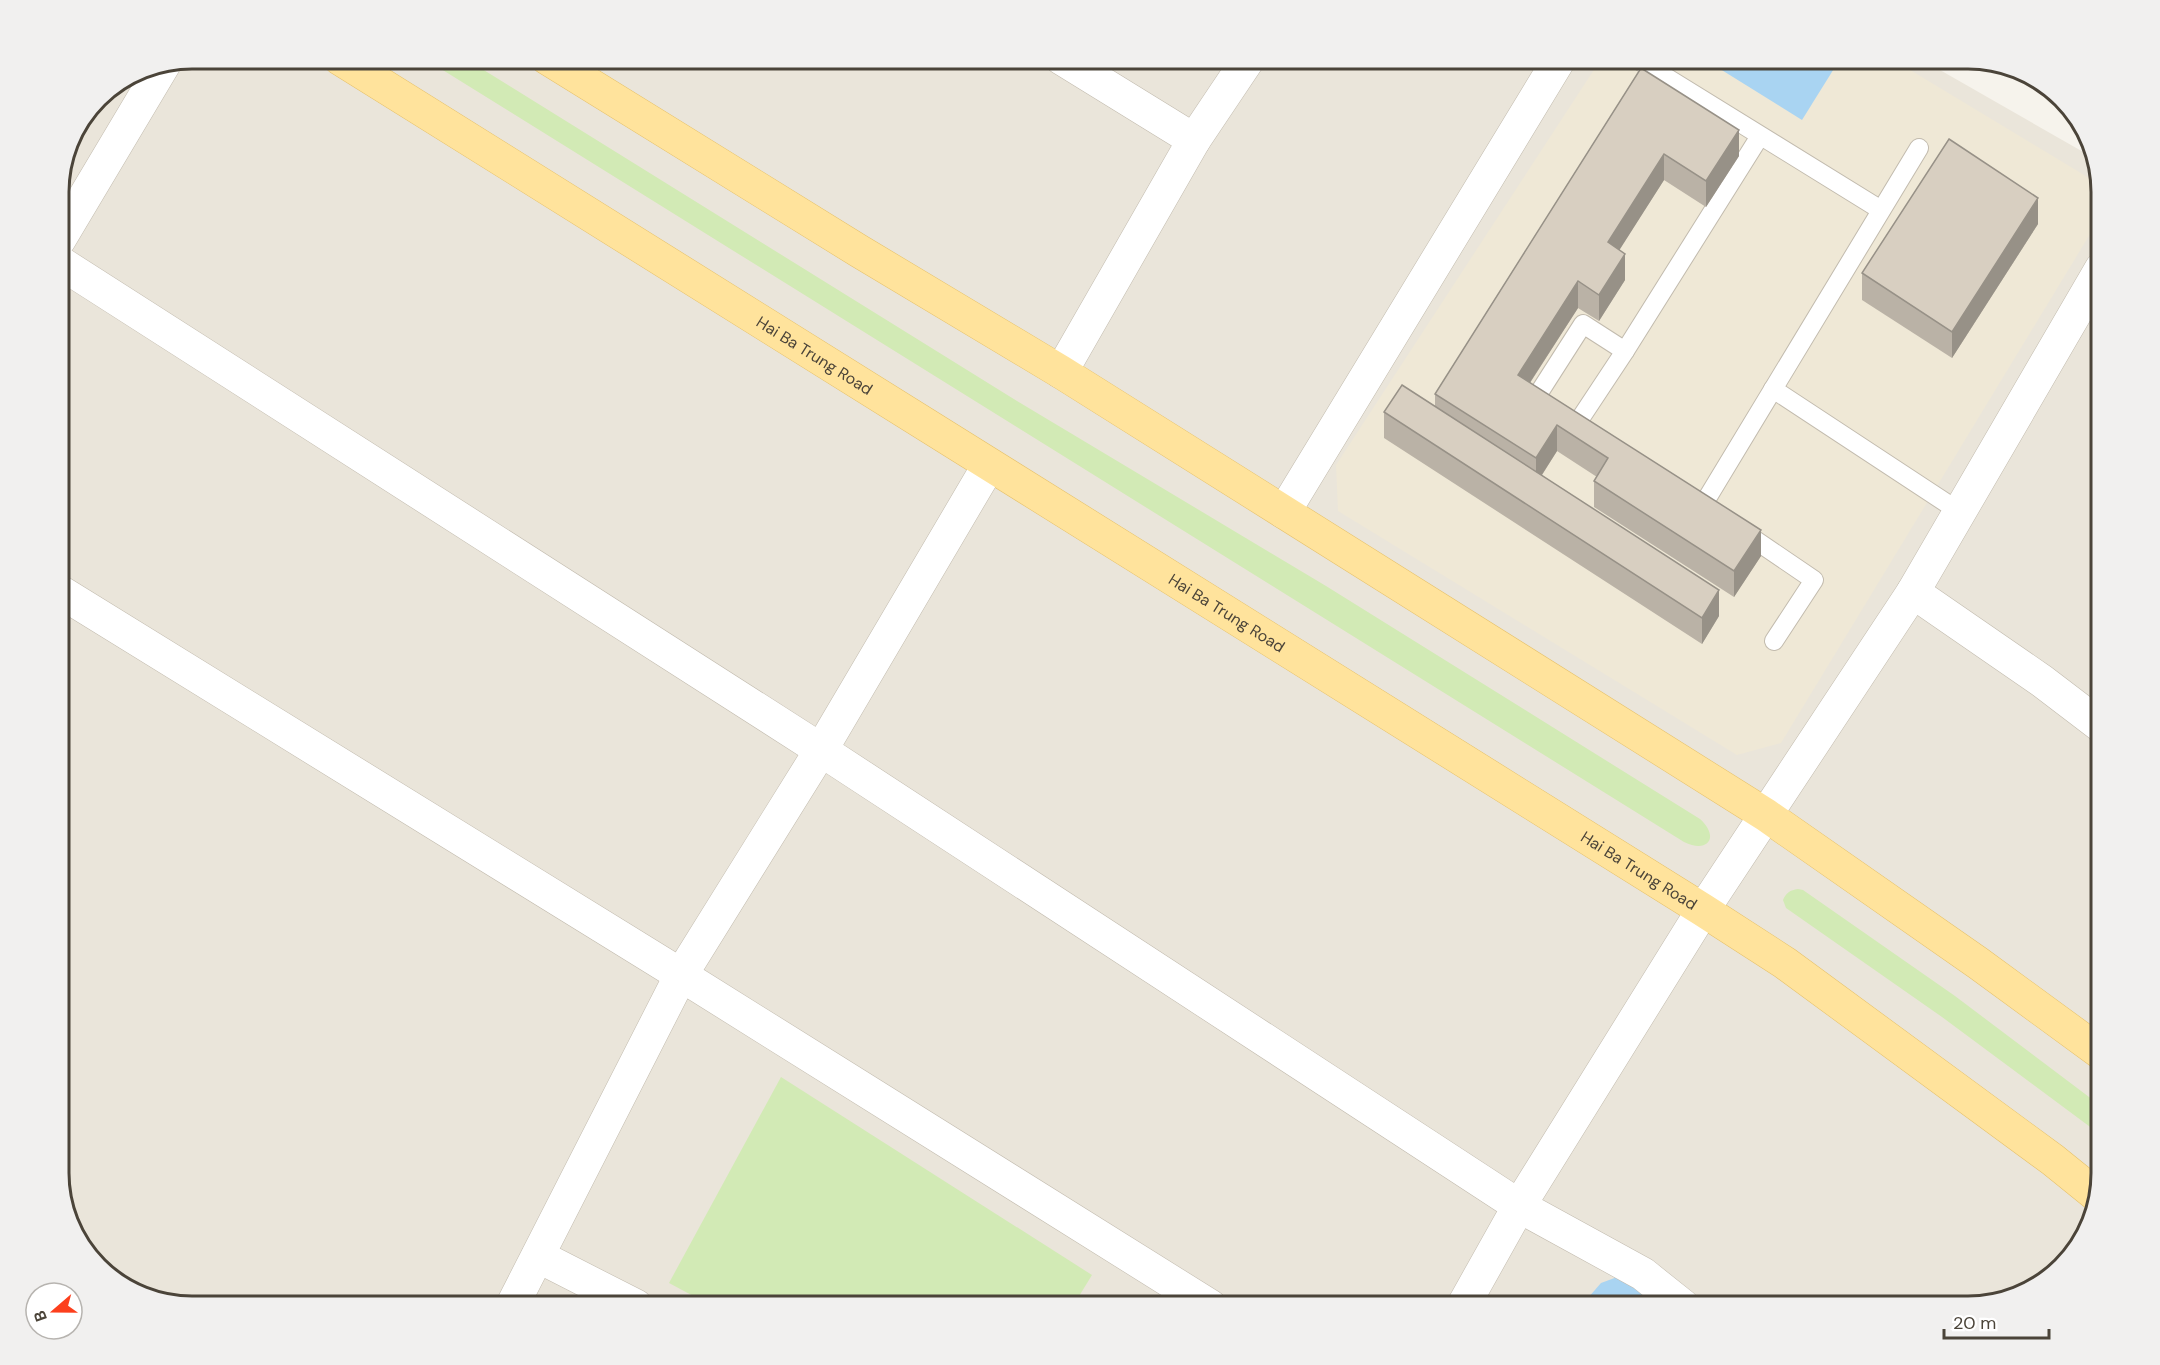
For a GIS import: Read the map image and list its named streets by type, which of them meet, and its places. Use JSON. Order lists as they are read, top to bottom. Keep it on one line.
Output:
{"streets":{"main road":["Hai Ba Trung Road"]},"scale_bar":"20 m","north":"left"}
